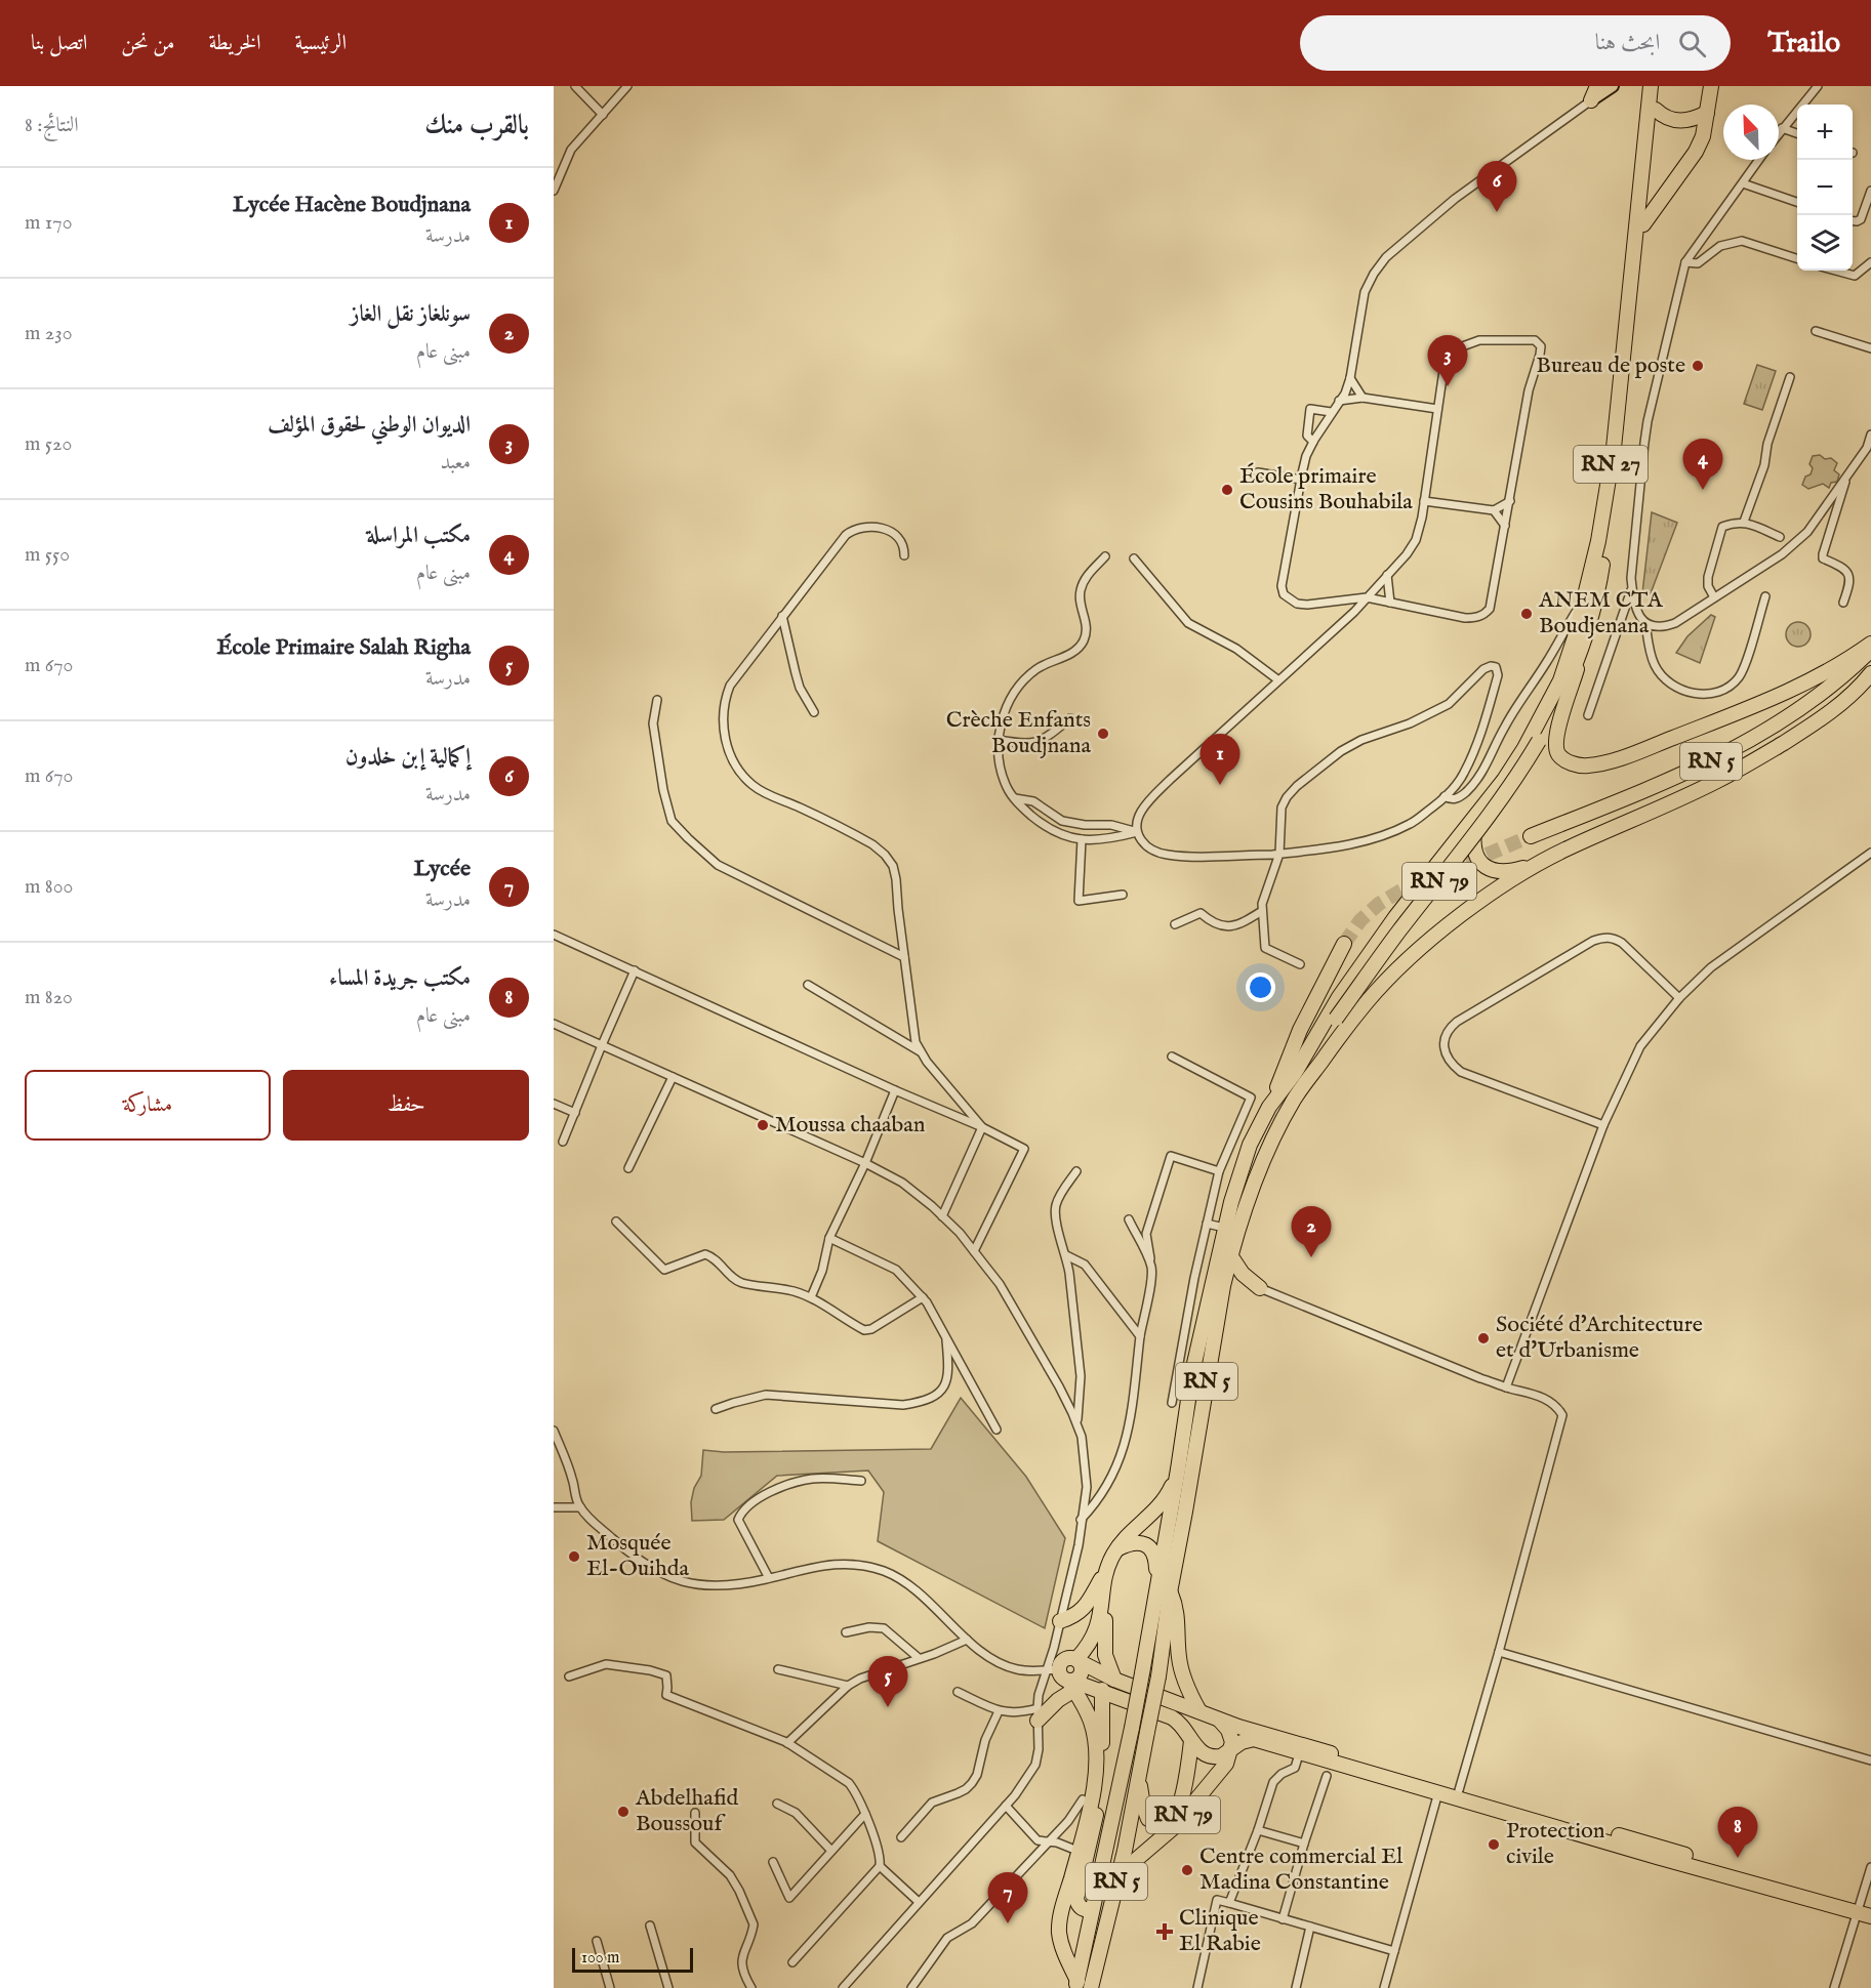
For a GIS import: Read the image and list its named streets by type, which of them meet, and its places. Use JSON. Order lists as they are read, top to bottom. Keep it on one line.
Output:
{"streets":{"highway":["RN 27","RN 5","RN 79"]},"crossings":[["RN 27","RN 79"],["RN 5","RN 79"]],"places":{"other":["Bureau de poste","École primaire Cousins Bouhabila","ANEM CTA Boudjenana","Crèche Enfants Boudjnana","Moussa chaaban","Société d'Architecture et d'Urbanisme","Mosquée El-Ouihda","Abdelhafid Boussouf","Protection civile","Centre commercial El Madina Constantine"],"health":["Clinique El Rabie"]},"scale_bar":"100 m","north":"top left","page":{"header":"Trailo","search":"ابحث هنا","nav":["الرئيسية","الخريطة","من نحن","اتصل بنا"],"heading":["بالقرب منك","النتائج: 8"],"map_buttons":["+","−"],"pins":["6","3","4","1","2","5","8","7"],"list":[{"mark":"1","name":"Lycée Hacène Boudjnana","note":"مدرسة","value":"170 m"},{"mark":"2","name":"سونلغاز نقل الغاز","note":"مبنى عام","value":"230 m"},{"mark":"3","name":"الديوان الوطني لحقوق المؤلف","note":"معبد","value":"520 m"},{"mark":"4","name":"مكتب المراسلة","note":"مبنى عام","value":"550 m"},{"mark":"5","name":"École Primaire Salah Righa","note":"مدرسة","value":"670 m"},{"mark":"6","name":"إكمالية إبن خلدون","note":"مدرسة","value":"670 m"},{"mark":"7","name":"Lycée","note":"مدرسة","value":"800 m"},{"mark":"8","name":"مكتب جريدة المساء","note":"مبنى عام","value":"820 m"}],"buttons":["حفظ","مشاركة"],"scale":"100 m"}}
